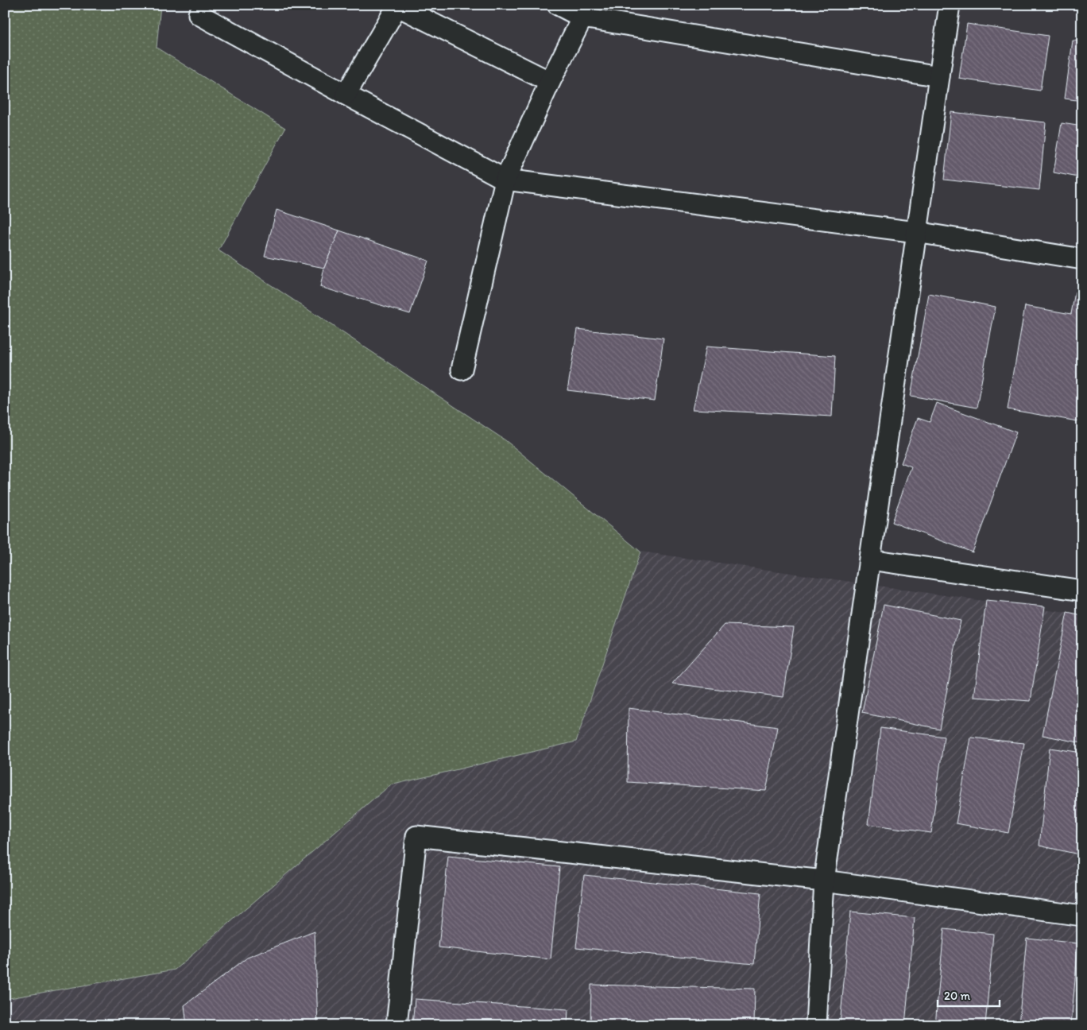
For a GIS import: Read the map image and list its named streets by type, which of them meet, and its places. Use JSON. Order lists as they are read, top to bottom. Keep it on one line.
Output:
{"scale_bar":"20 m"}
